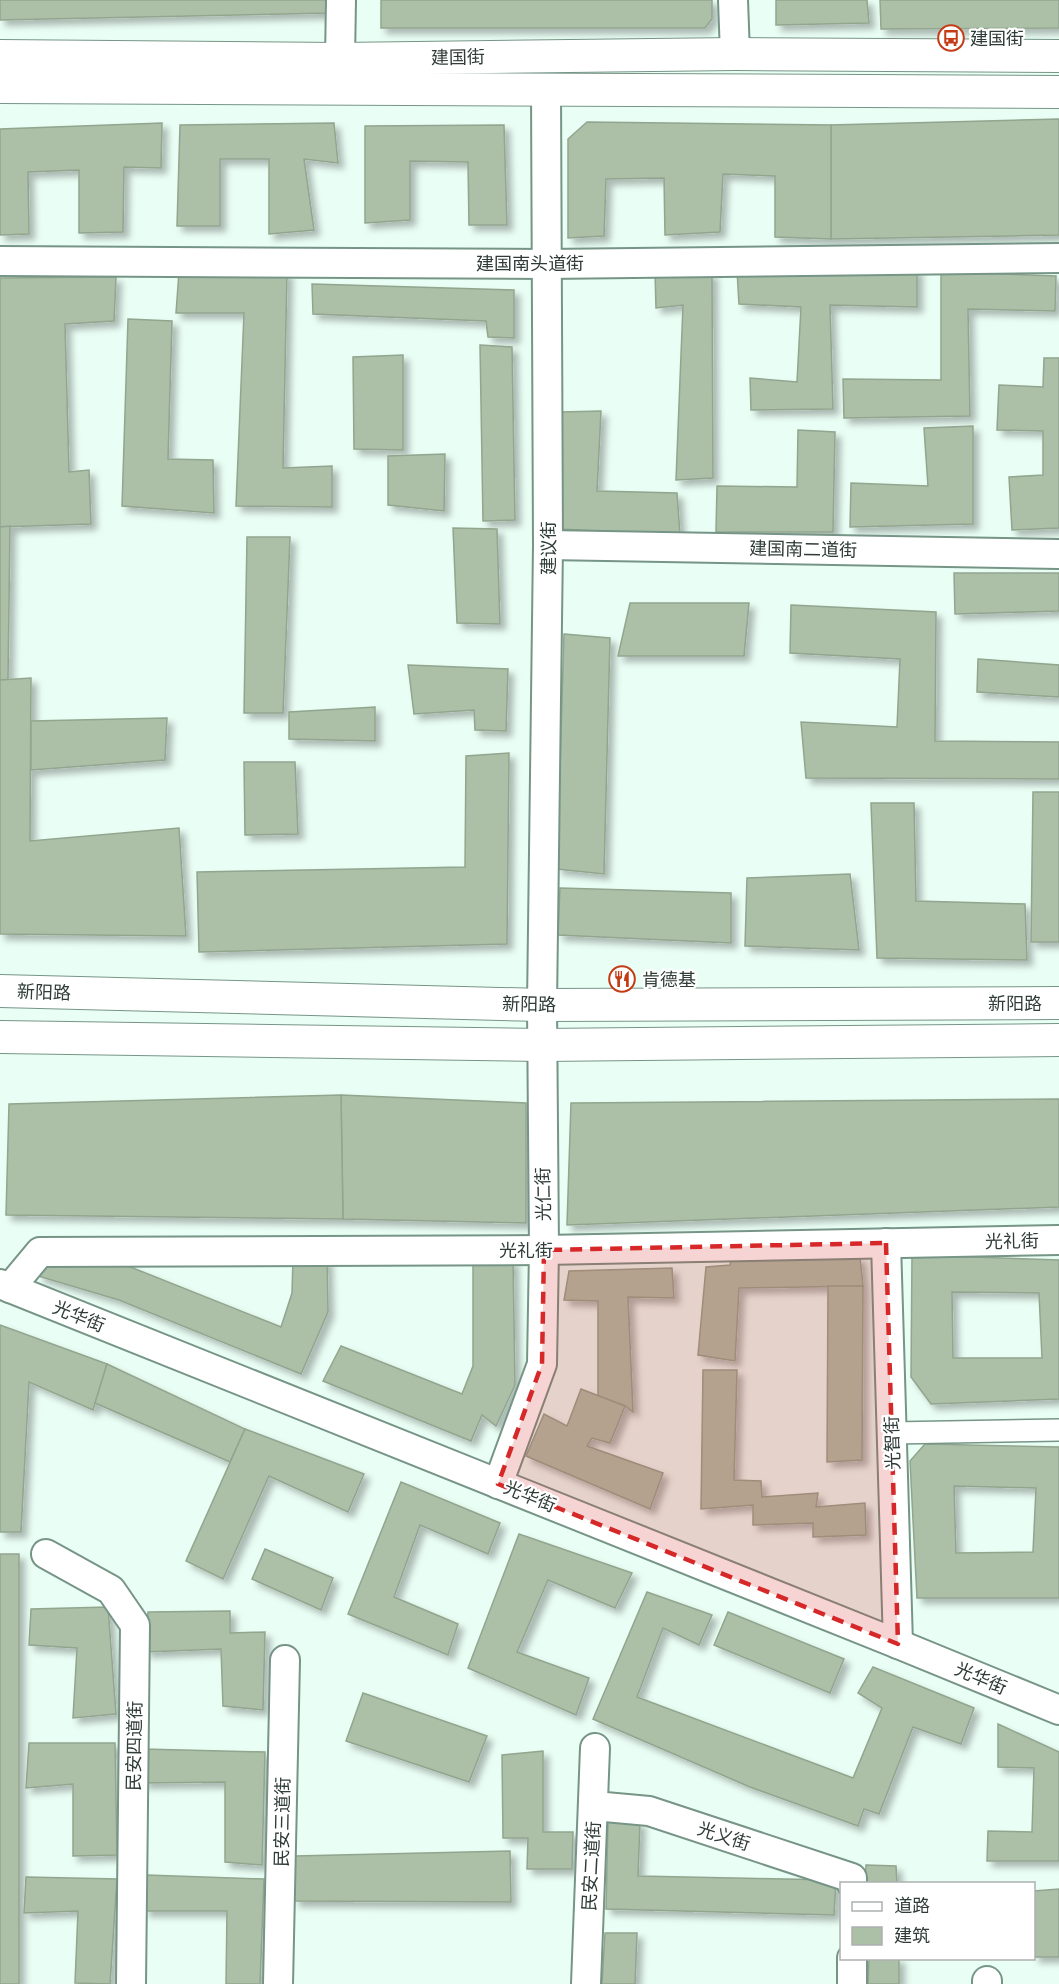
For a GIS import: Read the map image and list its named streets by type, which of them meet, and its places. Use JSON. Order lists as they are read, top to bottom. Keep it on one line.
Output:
{"streets":{"main road":["建国街","新阳路"],"street":["建国南头道街","建议街","建国南二道街","光仁街","光礼街","光华街","光智街","民安四道街","民安三道街","光义街","民安二道街"]},"crossings":[["建国街","建议街"],["建国南头道街","建议街"],["建议街","建国南二道街"],["建议街","新阳路"],["建议街","光仁街"],["新阳路","光仁街"],["光仁街","光礼街"],["光仁街","光华街"],["光礼街","光华街"],["光礼街","光智街"],["光华街","光智街"],["光义街","民安二道街"]],"places":{"bus stop":["建国街"],"restaurant":["肯德基"]},"legend":["道路","建筑"]}
